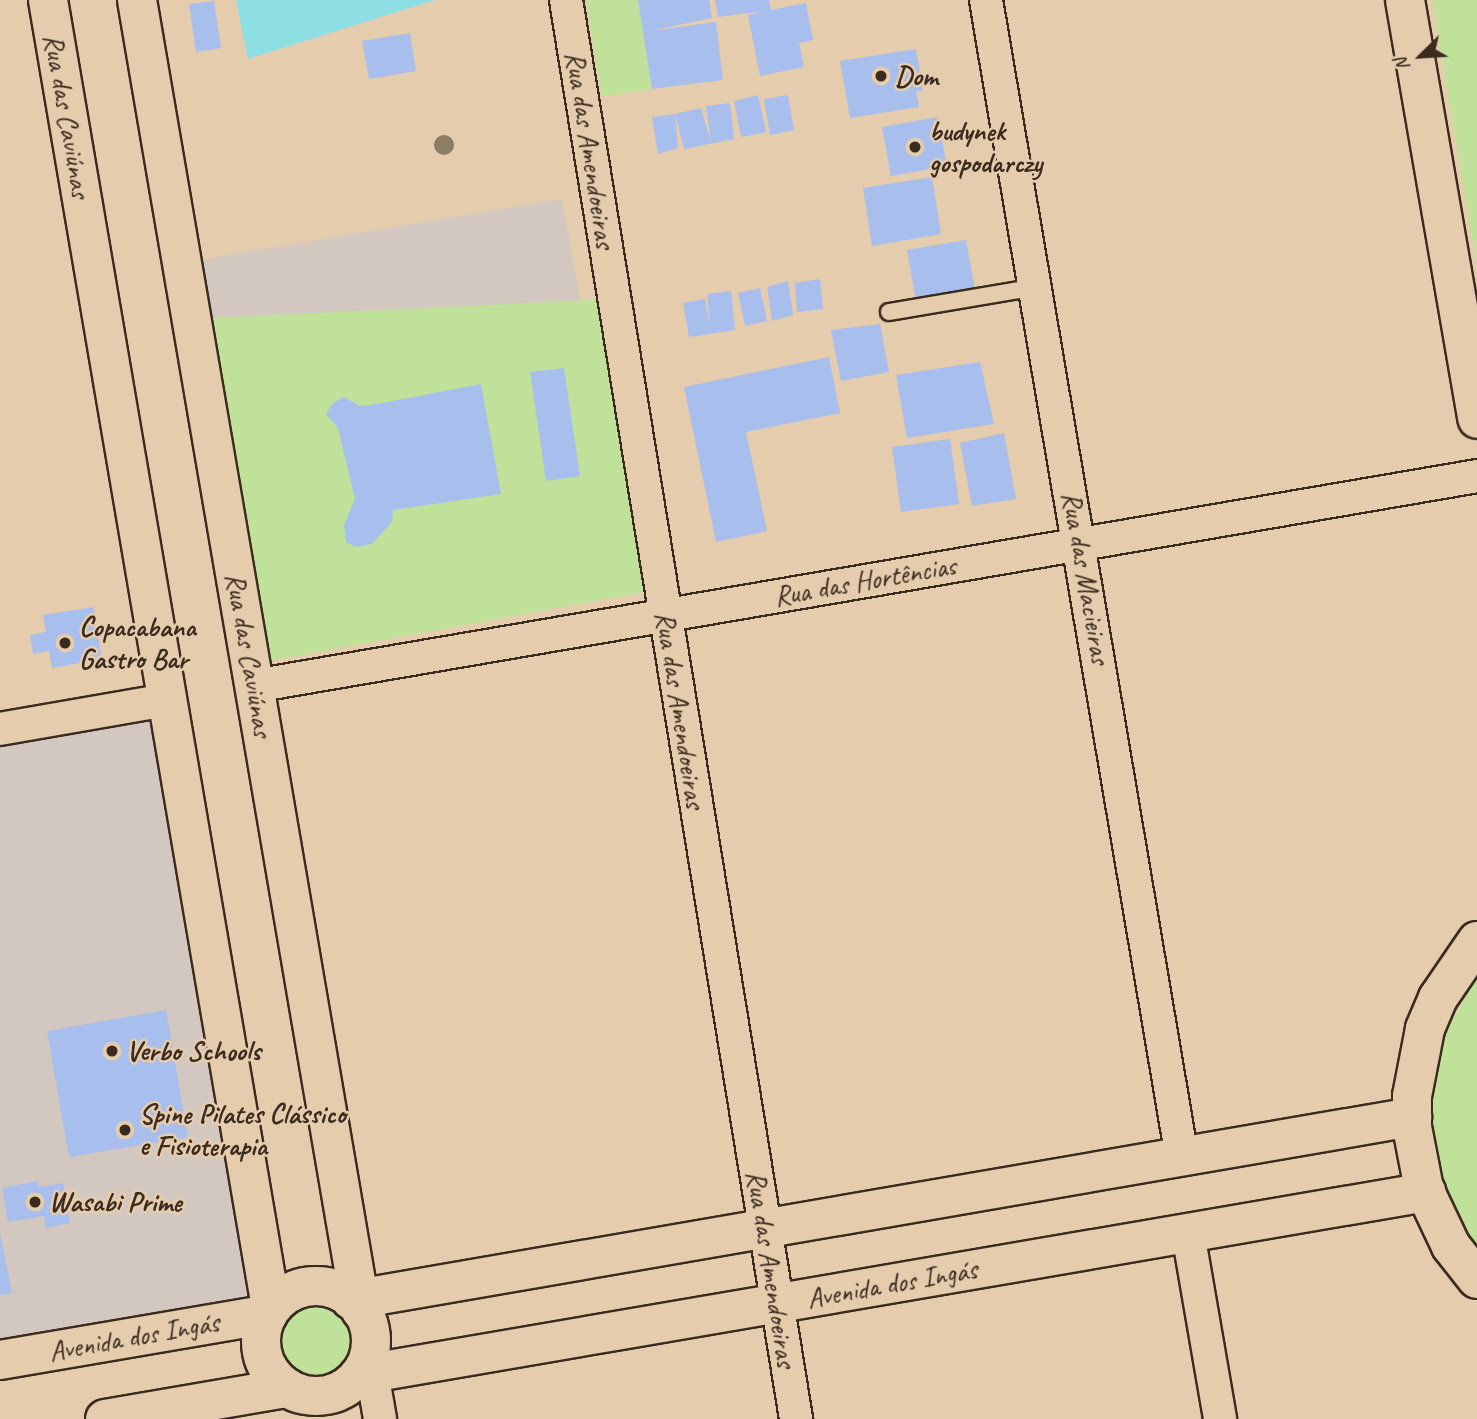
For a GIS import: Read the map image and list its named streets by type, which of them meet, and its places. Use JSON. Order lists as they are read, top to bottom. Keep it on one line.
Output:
{"streets":{"street":["Rua das Caviúnas","Rua das Amendoeiras","Rua das Macieiras","Rua das Hortências","Avenida dos Ingás"]},"crossings":[["Rua das Caviúnas","Rua das Hortências"],["Rua das Caviúnas","Avenida dos Ingás"],["Rua das Amendoeiras","Rua das Hortências"],["Rua das Amendoeiras","Avenida dos Ingás"],["Rua das Macieiras","Rua das Hortências"]],"places":["Dom","budynek gospodarczy","Copacabana Gastro Bar","Verbo Schools","Spine Pilates Clássico e Fisioterapia","Wasabi Prime"],"north":"bottom left"}
